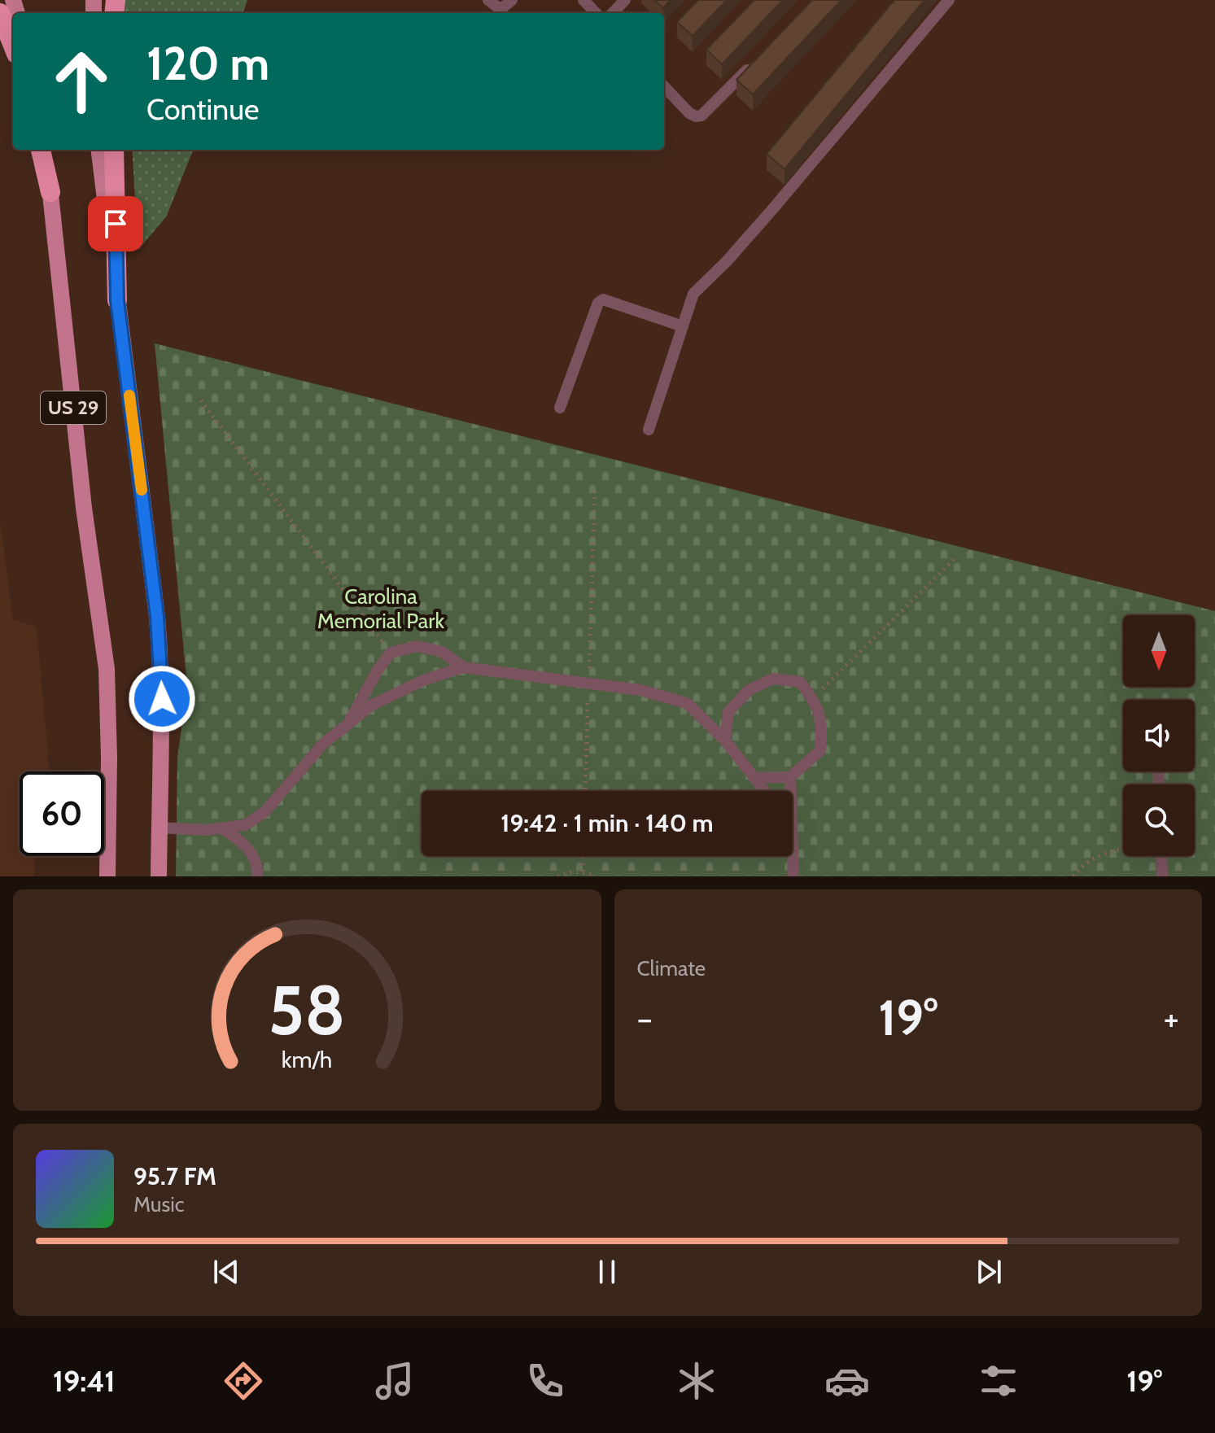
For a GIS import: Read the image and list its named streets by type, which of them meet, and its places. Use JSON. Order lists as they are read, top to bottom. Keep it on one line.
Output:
{"streets":{"main road":["US 29"]},"parks":["Carolina Memorial Park"],"north":"bottom","page":{"turn":["120 m","Continue"],"limit":"60","trip":"19:42 · 1 min · 140 m","tile":"Climate","heat":["−","19°","+"],"song":["95.7 FM","Music"],"tabs":["19:41","19°"],"gauge":["58","km/h"]}}
